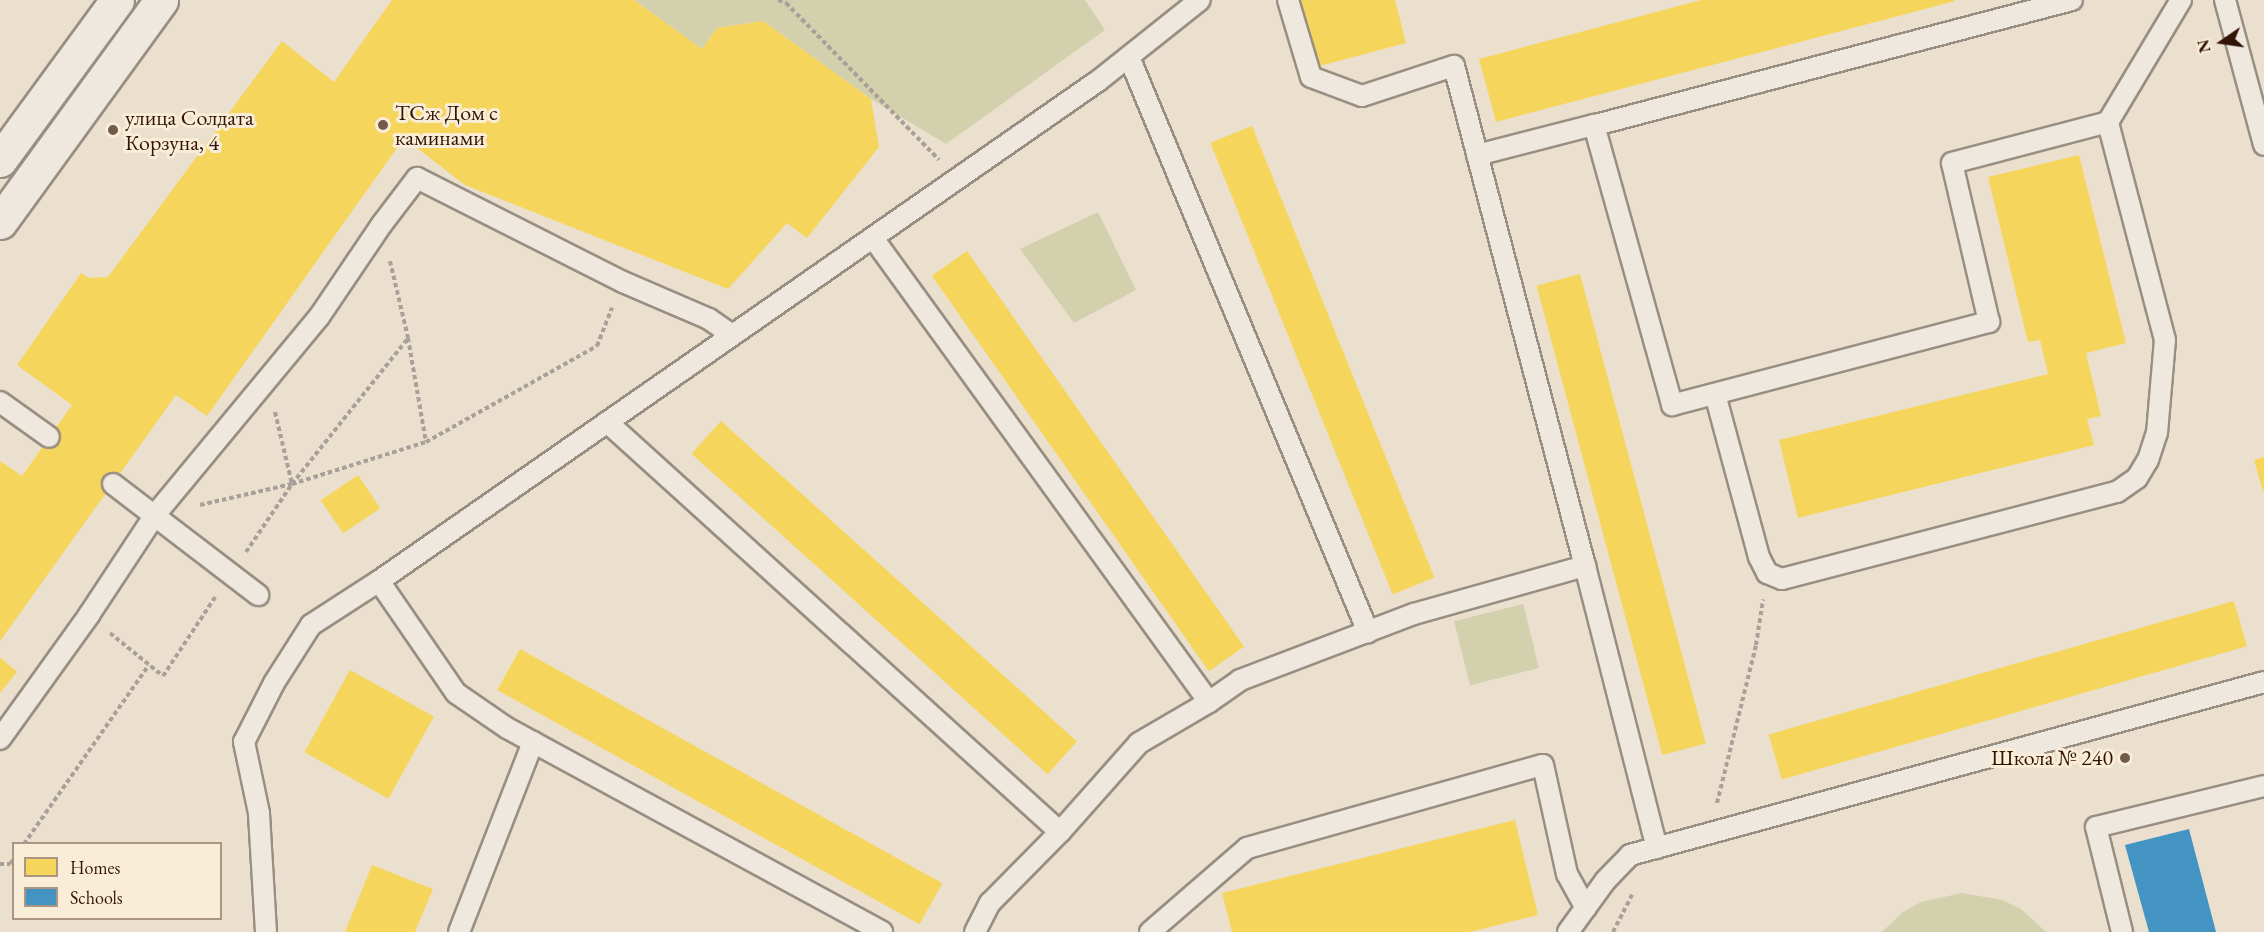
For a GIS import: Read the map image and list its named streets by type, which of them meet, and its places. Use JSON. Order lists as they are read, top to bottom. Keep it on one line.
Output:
{"places":["ТСж Дом с каминами","улица Солдата Корзуна, 4","Школа № 240"],"legend":["Homes","Schools"],"north":"left"}
